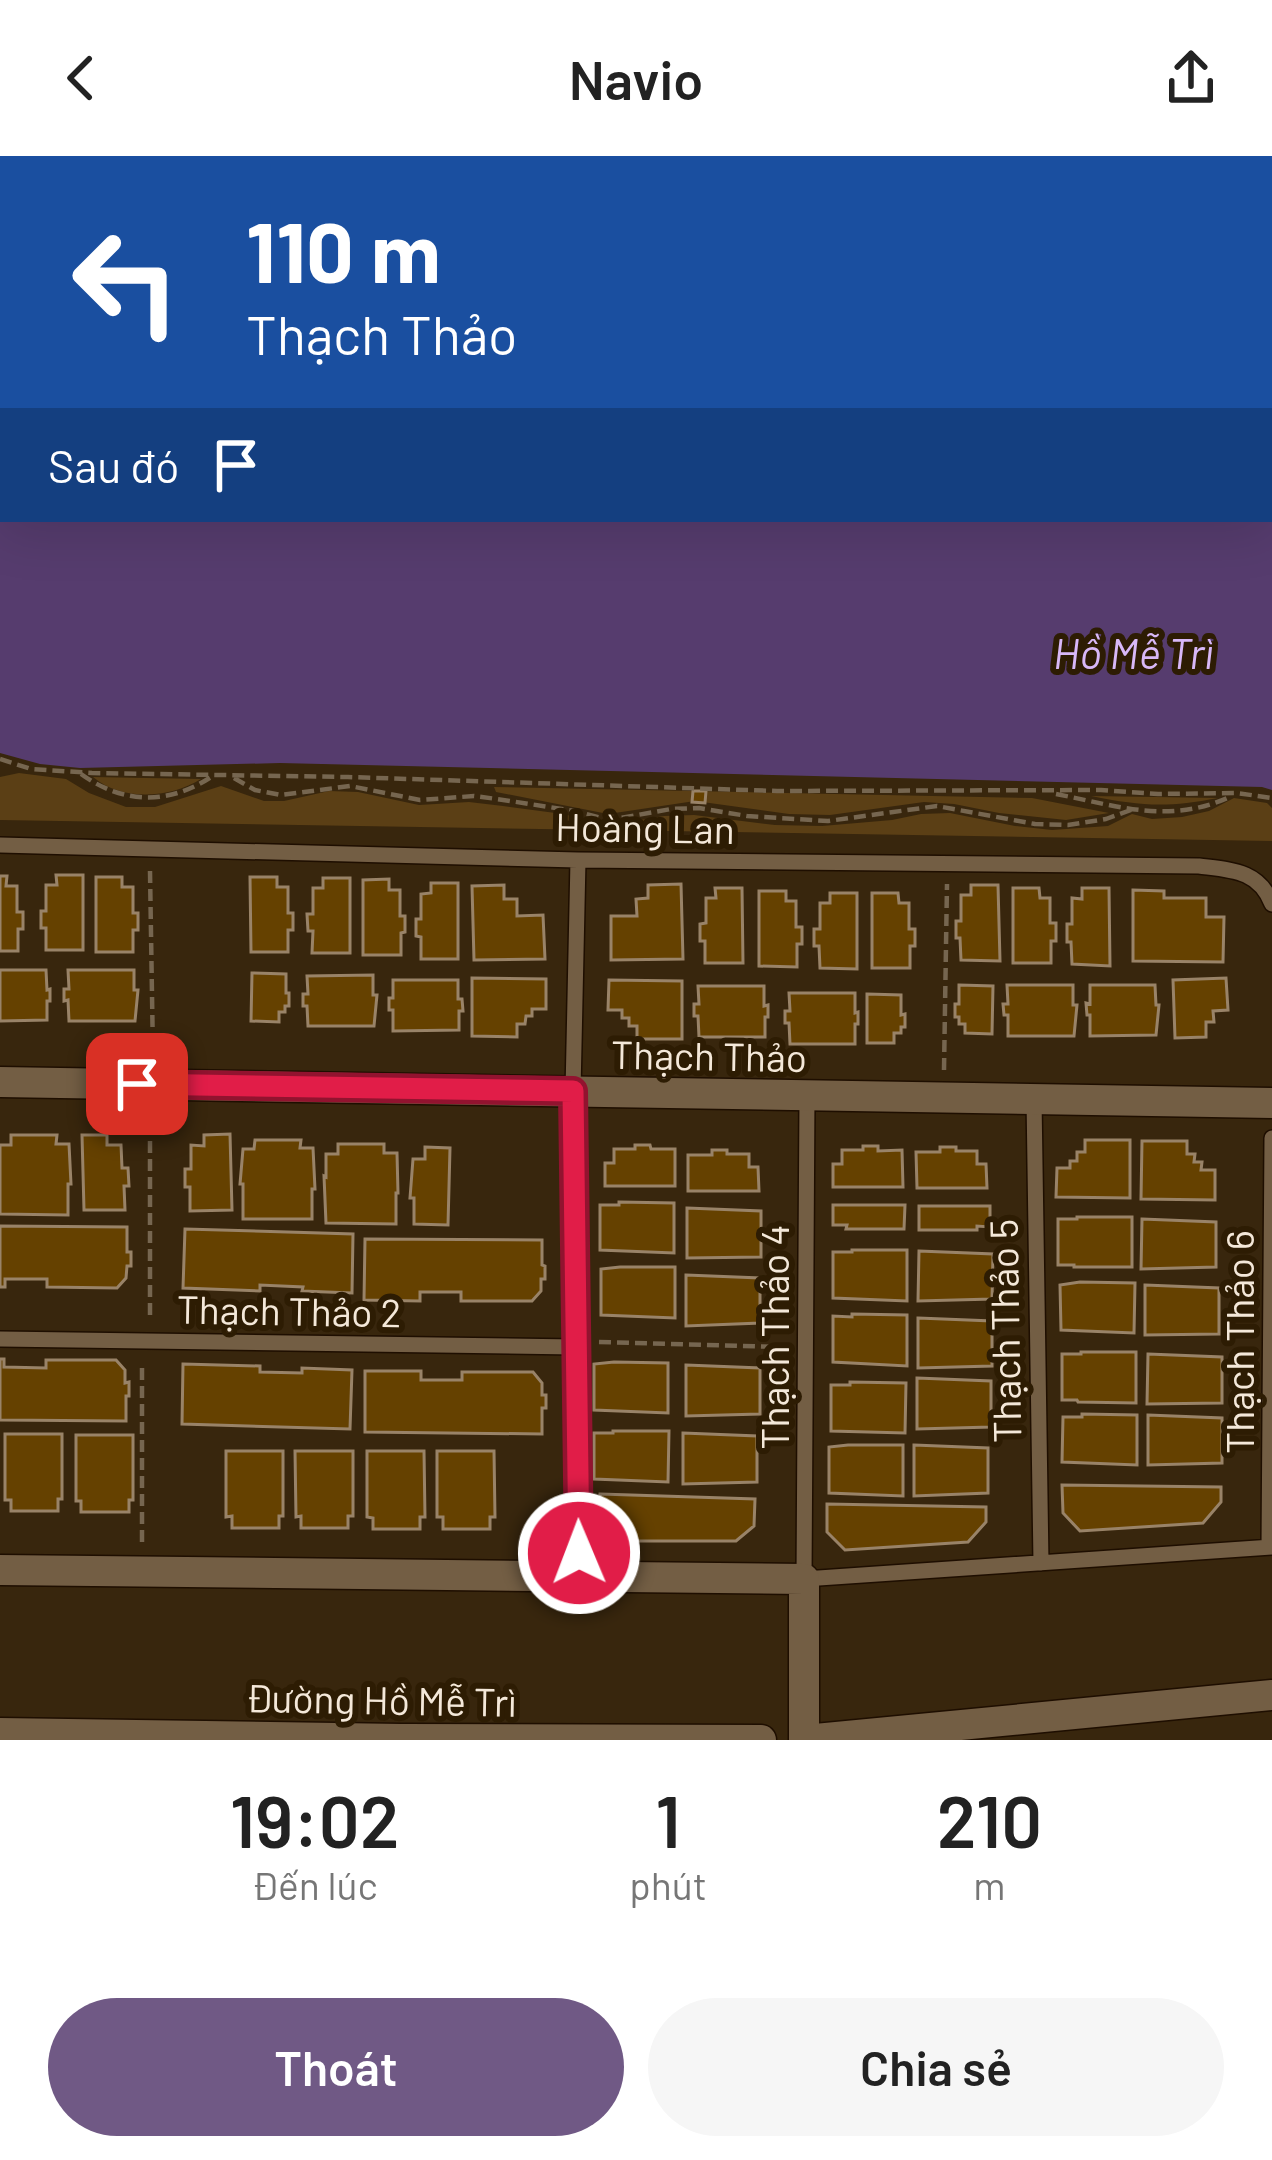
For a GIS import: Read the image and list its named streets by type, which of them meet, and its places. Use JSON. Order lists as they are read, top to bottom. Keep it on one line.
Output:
{"streets":{"street":["Thạch Thảo","Đường Hồ Mễ Trì"],"lane":["Hoàng Lan","Thạch Thảo 2","Thạch Thảo 5","Thạch Thảo 4","Thạch Thảo 6"]},"crossings":[["Thạch Thảo","Thạch Thảo 5"],["Thạch Thảo","Thạch Thảo 4"]],"water":["Hồ Mễ Trì"],"page":{"header":"Navio","turn":["110 m","Thạch Thảo"],"then":"Sau đó","eta":["19:02","Đến lúc","1","phút","210","m"],"buttons":["Thoát","Chia sẻ"]}}
